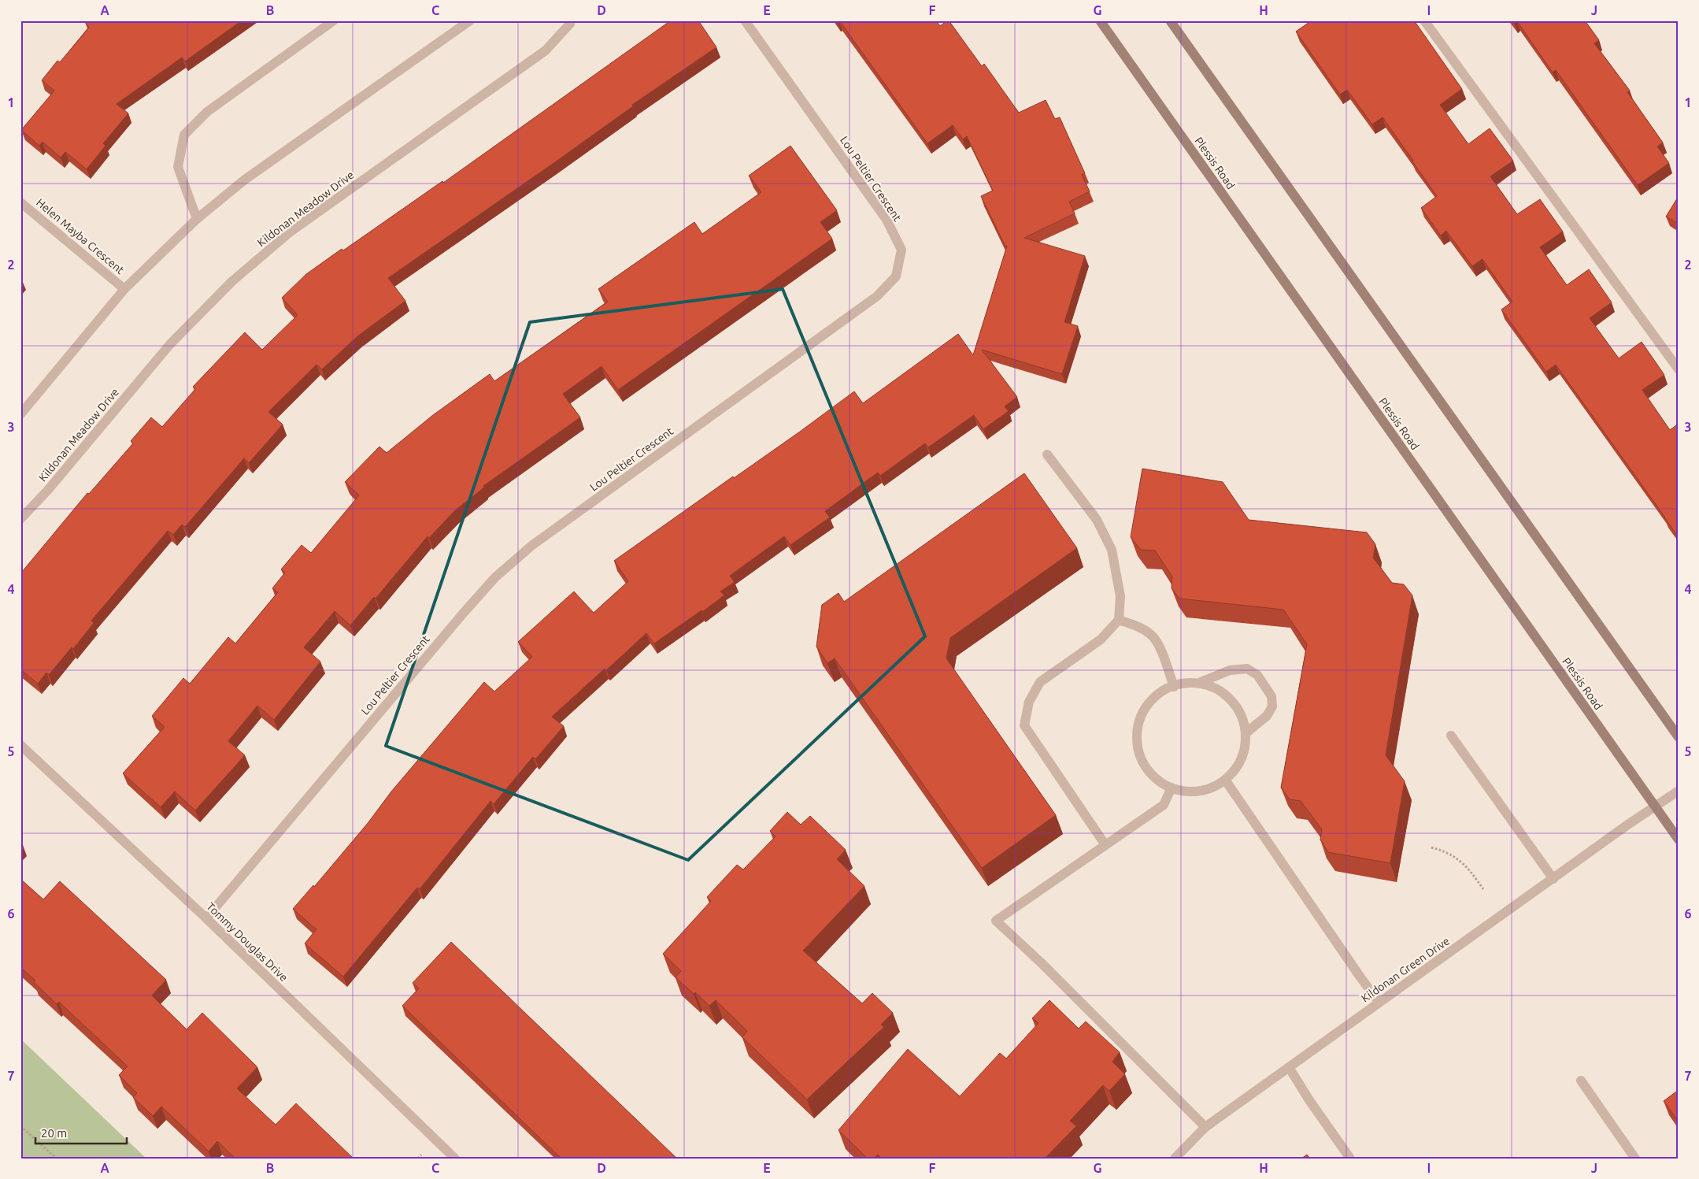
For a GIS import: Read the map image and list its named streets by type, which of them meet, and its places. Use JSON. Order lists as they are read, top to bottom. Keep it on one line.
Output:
{"streets":{"main road":["Plessis Road"],"street":["Lou Peltier Crescent","Kildonan Meadow Drive","Helen Mayba Crescent","Tommy Douglas Drive","Kildonan Green Drive"]},"crossings":[["Plessis Road","Kildonan Green Drive"],["Lou Peltier Crescent","Tommy Douglas Drive"]],"scale_bar":"20 m","grid":{"columns":["A","B","C","D","E","F","G","H","I","J"],"rows":["1","2","3","4","5","6","7"]}}
